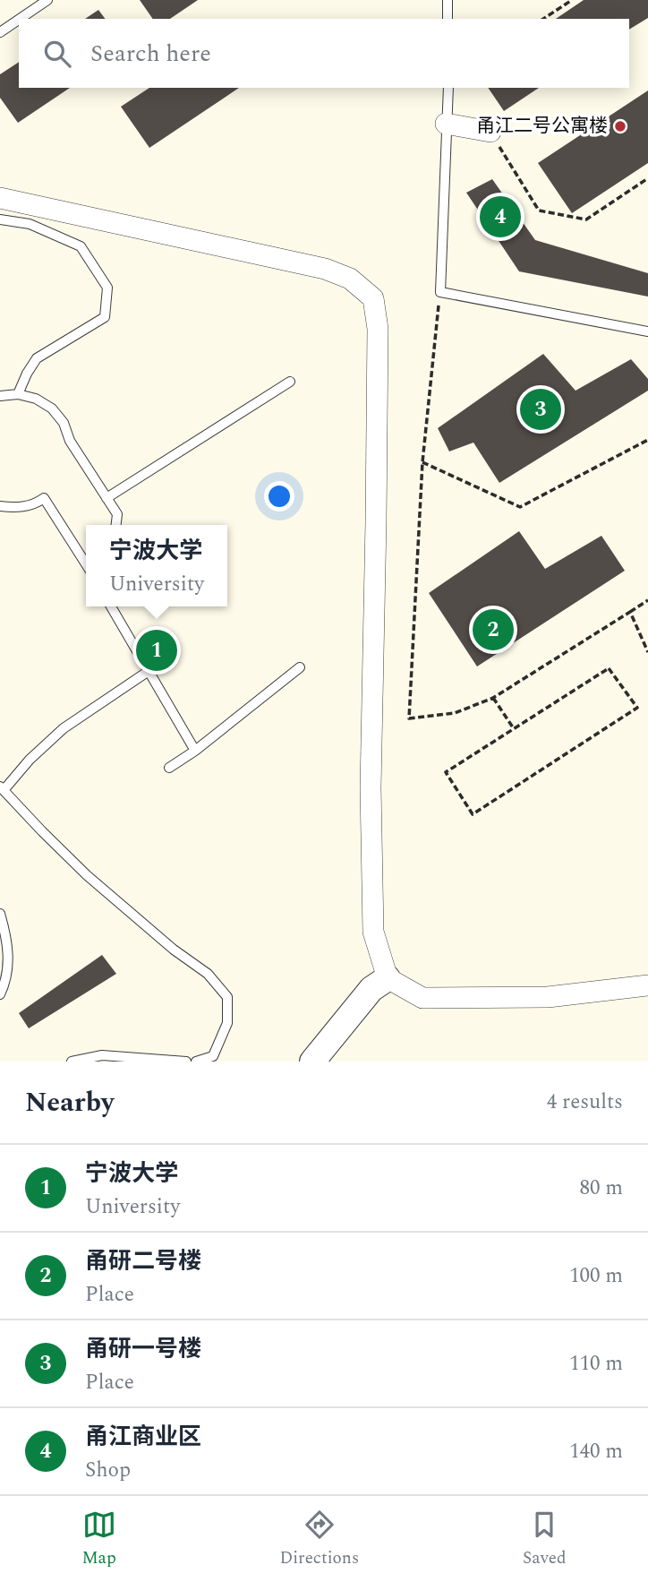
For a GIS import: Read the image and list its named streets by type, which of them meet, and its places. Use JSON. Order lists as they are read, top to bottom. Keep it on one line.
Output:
{"places":["甬江二号公寓楼"],"page":{"search":"Search here","pins":["4","3","2","1"],"popup":["宁波大学","University"],"heading":["Nearby","4 results"],"list":[{"mark":"1","name":"宁波大学","note":"University","value":"80 m"},{"mark":"2","name":"甬研二号楼","note":"Place","value":"100 m"},{"mark":"3","name":"甬研一号楼","note":"Place","value":"110 m"},{"mark":"4","name":"甬江商业区","note":"Shop","value":"140 m"}],"nav":["Map","Directions","Saved"]}}
